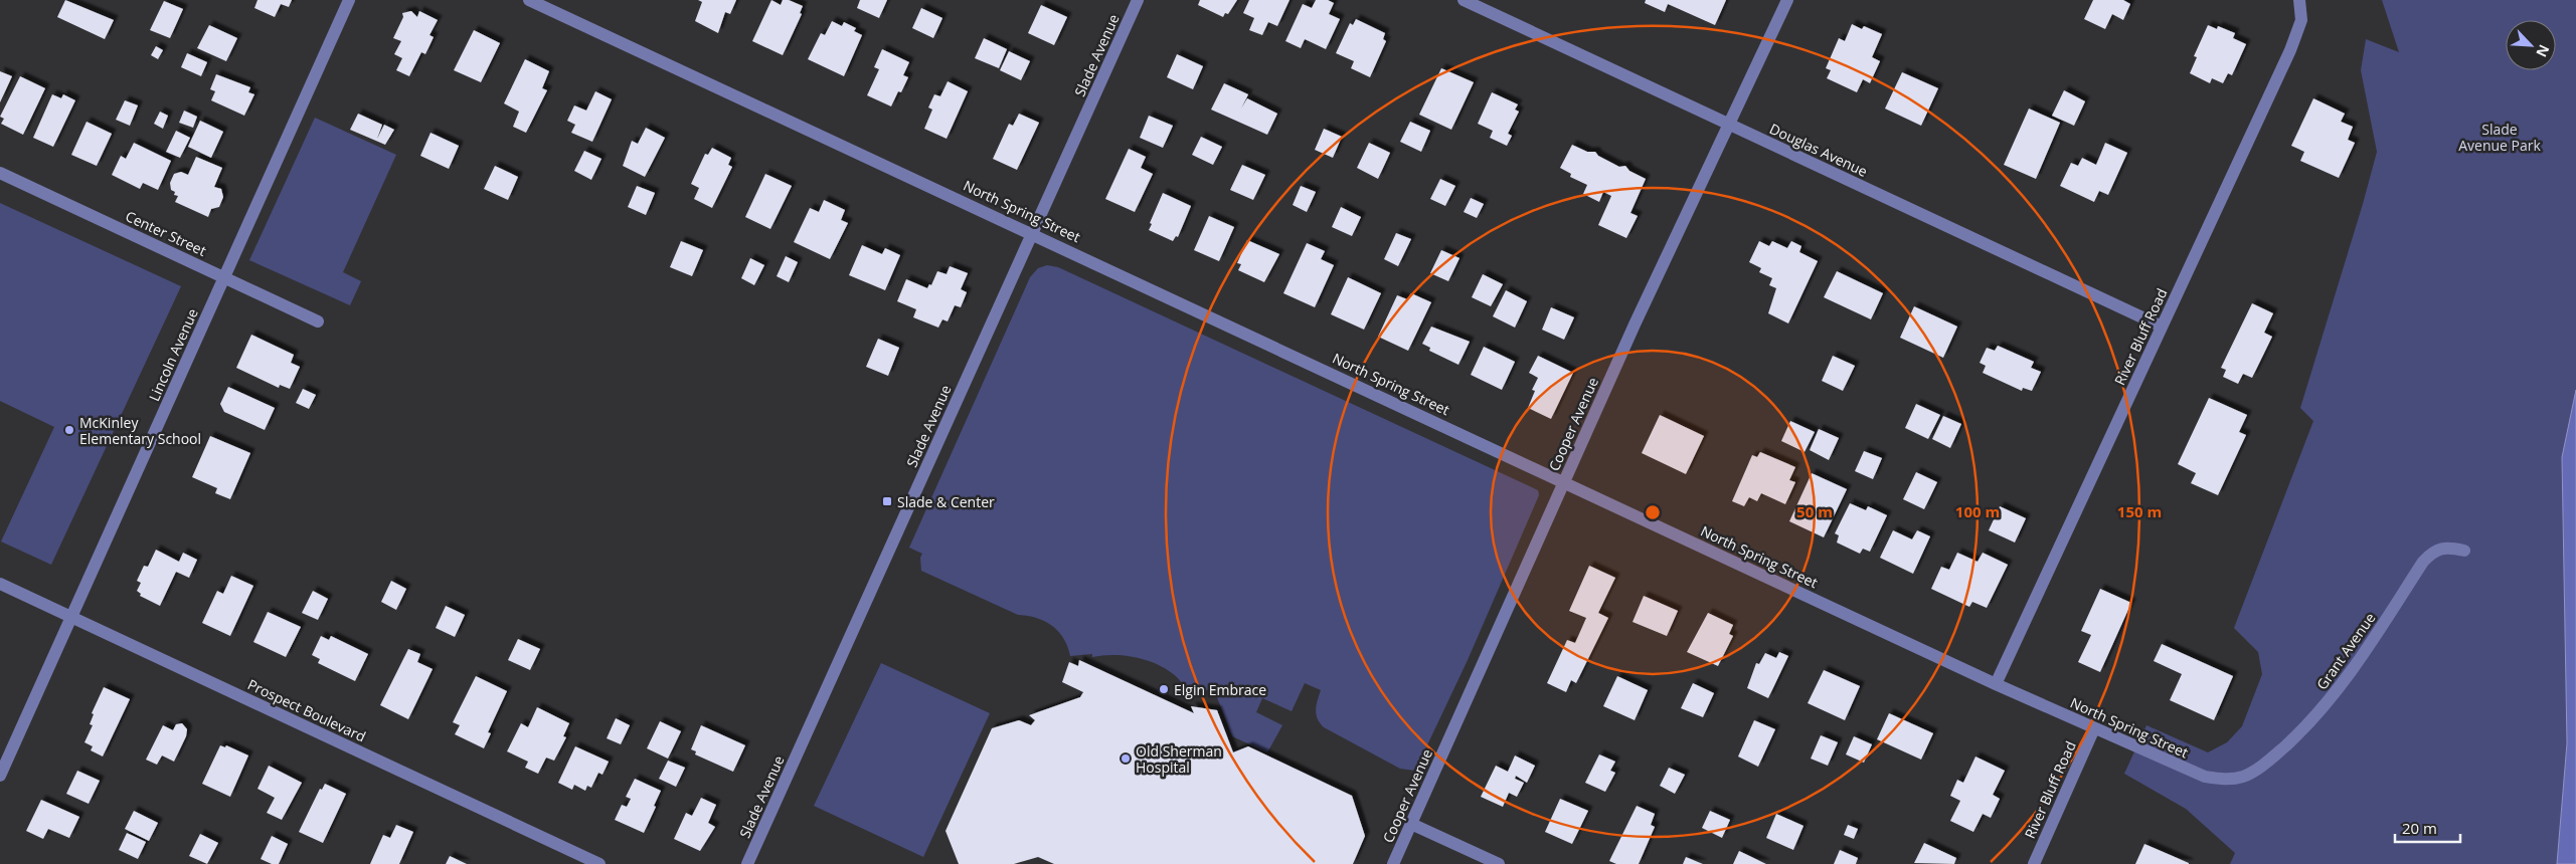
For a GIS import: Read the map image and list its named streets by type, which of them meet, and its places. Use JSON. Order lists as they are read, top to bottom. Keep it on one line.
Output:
{"streets":{"street":["Slade Avenue","Douglas Avenue","North Spring Street","Center Street","River Bluff Road","Lincoln Avenue","Cooper Avenue","Grant Avenue","Prospect Boulevard"]},"crossings":[["Slade Avenue","North Spring Street"],["Douglas Avenue","River Bluff Road"],["Douglas Avenue","Cooper Avenue"],["North Spring Street","River Bluff Road"],["North Spring Street","Cooper Avenue"],["North Spring Street","Grant Avenue"],["Center Street","Lincoln Avenue"],["Lincoln Avenue","Prospect Boulevard"]],"parks":["Slade Avenue Park"],"places":{"other":["McKinley Elementary School","Elgin Embrace","Old Sherman Hospital"],"transit":["Slade & Center"]},"scale_bar":"20 m","north":"bottom right","rings":["50 m","100 m","150 m"]}
